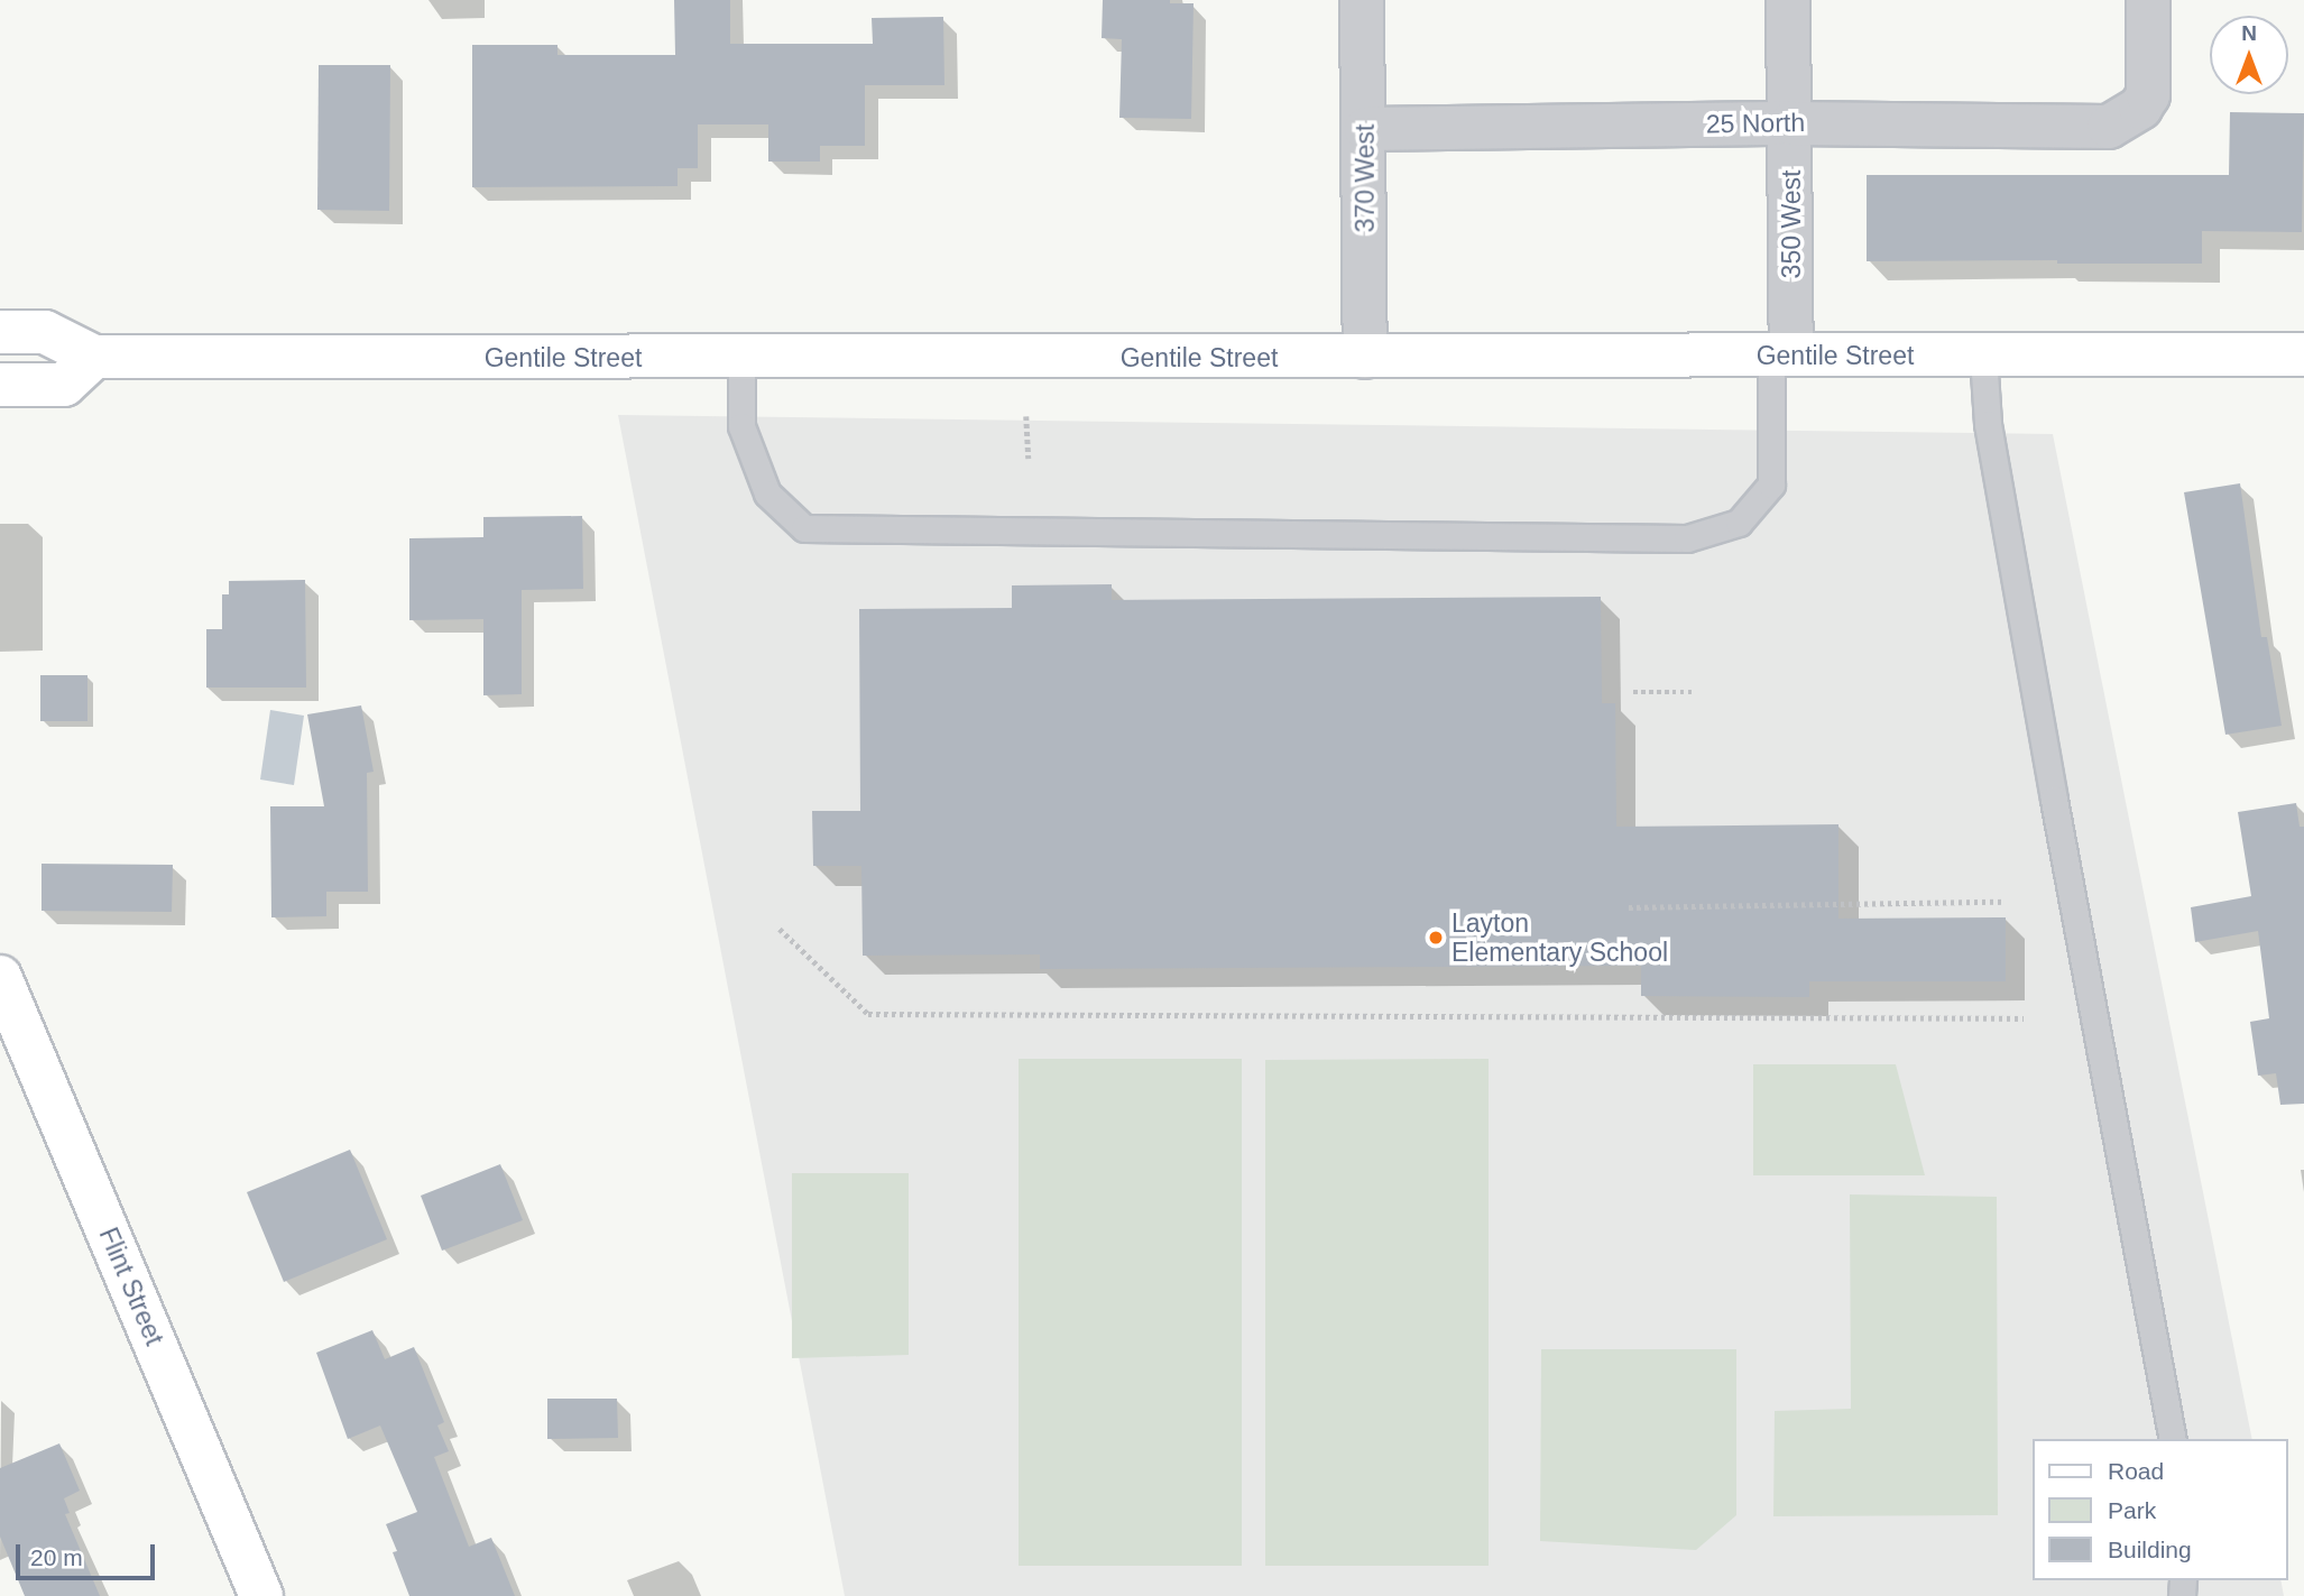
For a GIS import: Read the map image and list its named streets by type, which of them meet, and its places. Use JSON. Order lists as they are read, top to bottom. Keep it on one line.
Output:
{"streets":{"main road":["Gentile Street","Flint Street"],"street":["25 North","370 West","350 West"]},"crossings":[["25 North","370 West"],["25 North","350 West"],["370 West","Gentile Street"],["350 West","Gentile Street"]],"places":["Layton Elementary School"],"legend":["Road","Park","Building"],"scale_bar":"20 m","north":"top"}
